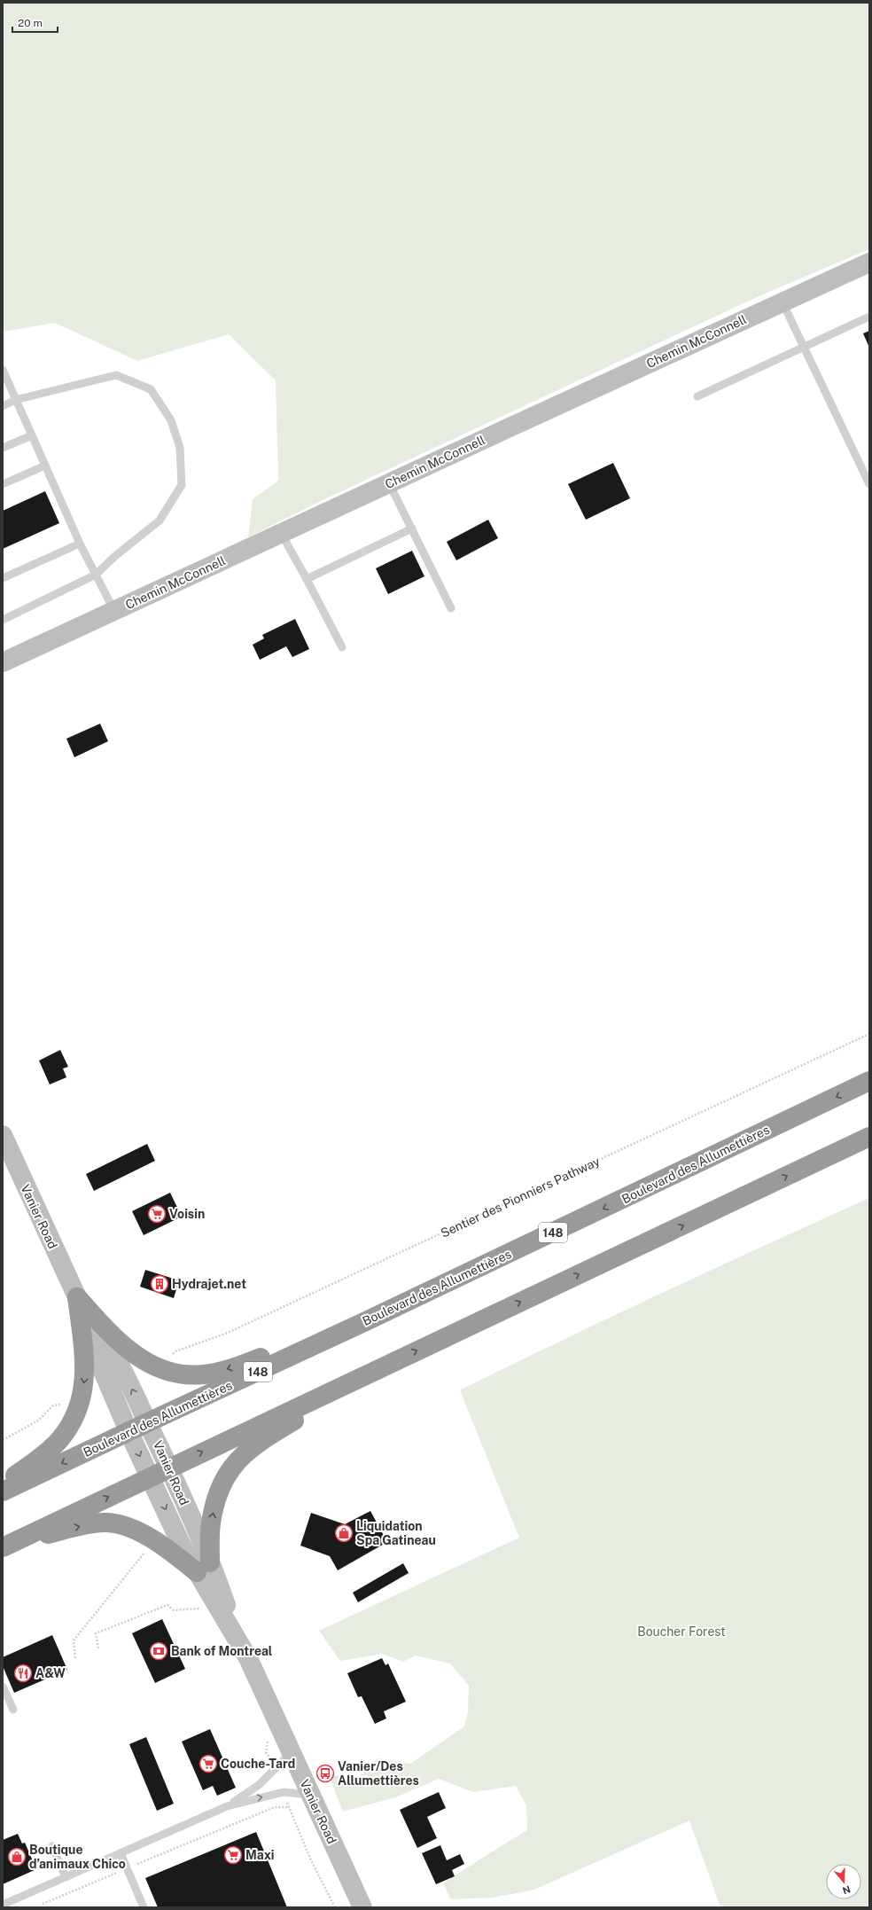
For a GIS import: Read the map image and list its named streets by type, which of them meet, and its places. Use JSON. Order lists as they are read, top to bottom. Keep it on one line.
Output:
{"streets":{"highway":["Boulevard des Allumettières","148"],"main road":["Chemin McConnell","Vanier Road"],"path":["Sentier des Pionniers Pathway"]},"crossings":[["Boulevard des Allumettières","Vanier Road"]],"parks":["Boucher Forest"],"places":{"supermarket":["Voisin","Couche-Tard","Maxi"],"building":["Hydrajet.net"],"shop":["Liquidation Spa Gatineau","Boutique d’animaux Chico"],"bank":["Bank of Montreal"],"restaurant":["A&W"],"bus stop":["Vanier/Des Allumettières"]},"scale_bar":"20 m","north":"bottom"}
